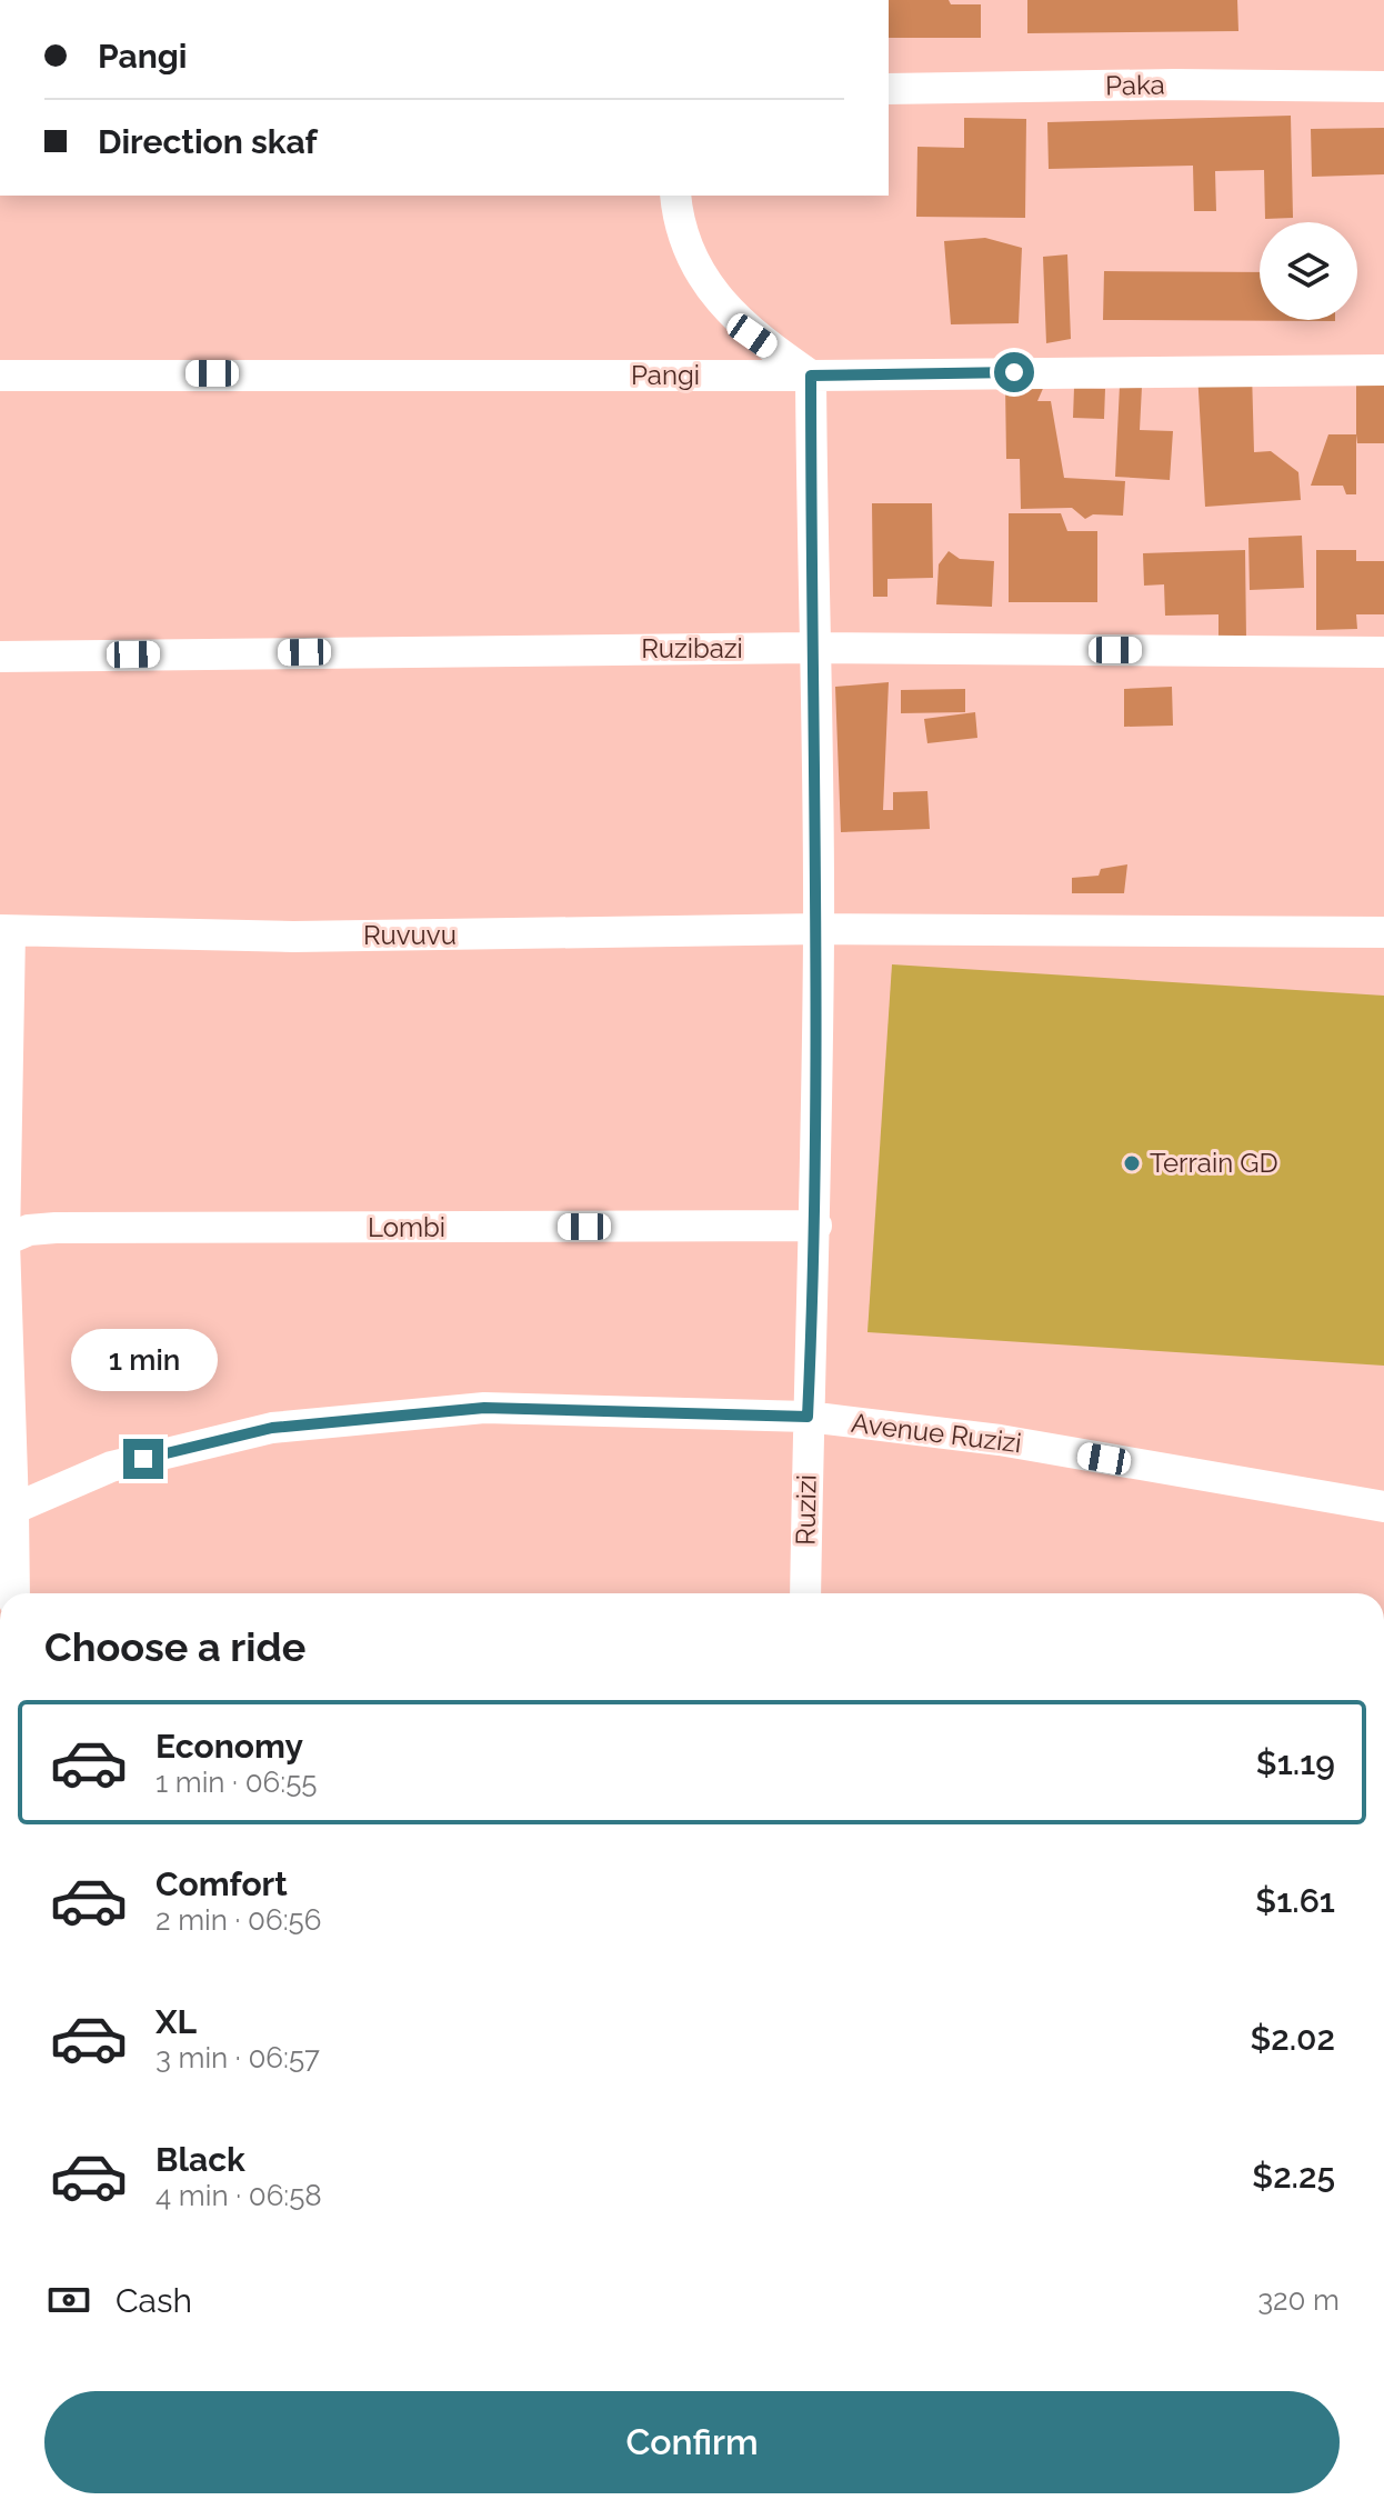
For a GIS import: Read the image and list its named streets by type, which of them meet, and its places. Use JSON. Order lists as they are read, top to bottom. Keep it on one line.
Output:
{"streets":{"street":["Paka","Pangi","Ruzibazi","Ruvuvu","Lombi","Avenue Ruzizi","Ruzizi"]},"crossings":[["Pangi","Ruzizi"],["Ruzibazi","Ruzizi"],["Ruvuvu","Ruzizi"],["Lombi","Ruzizi"],["Avenue Ruzizi","Ruzizi"]],"places":["Terrain GD"],"page":{"banner":["Pangi","Direction skaf"],"bubble":"1 min","heading":"Choose a ride","list":[{"name":"Economy","note":"1 min · 06:55","value":"$1.19"},{"name":"Comfort","note":"2 min · 06:56","value":"$1.61"},{"name":"XL","note":"3 min · 06:57","value":"$2.02"},{"name":"Black","note":"4 min · 06:58","value":"$2.25"}],"pay":["Cash","320 m"],"buttons":"Confirm"}}
